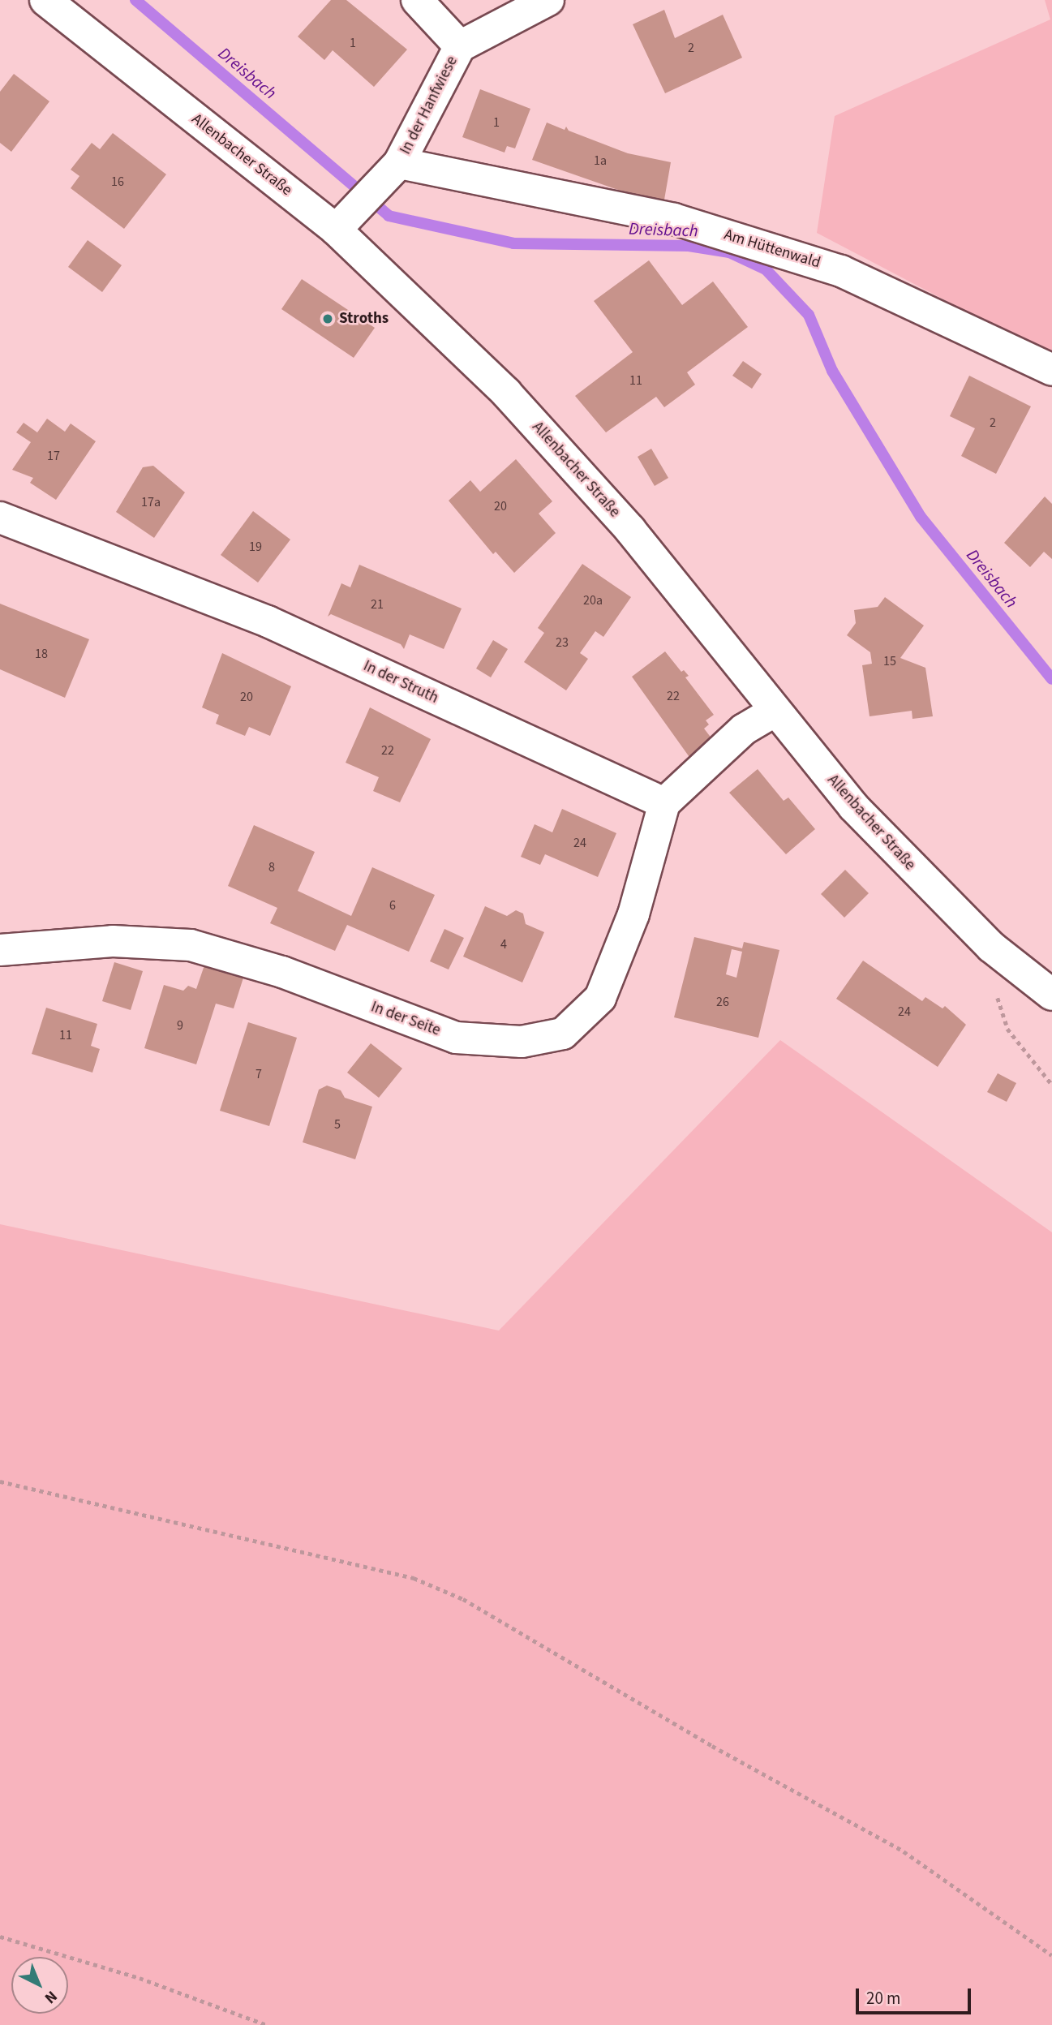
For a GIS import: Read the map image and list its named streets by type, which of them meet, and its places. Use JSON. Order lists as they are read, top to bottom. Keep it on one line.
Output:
{"streets":{"street":["In der Hanfwiese","Allenbacher Straße","Am Hüttenwald","In der Struth","In der Seite"]},"crossings":[["In der Hanfwiese","Am Hüttenwald"],["In der Struth","In der Seite"]],"water":["Dreisbach"],"places":["Stroths"],"house_numbers":["1","2","1","1a","16","11","2","17","17a","20","19","20a","21","23","18","15","22","20","22","24","8","6","4","26","24","9","11","7","5"],"scale_bar":"20 m","north":"bottom right"}
